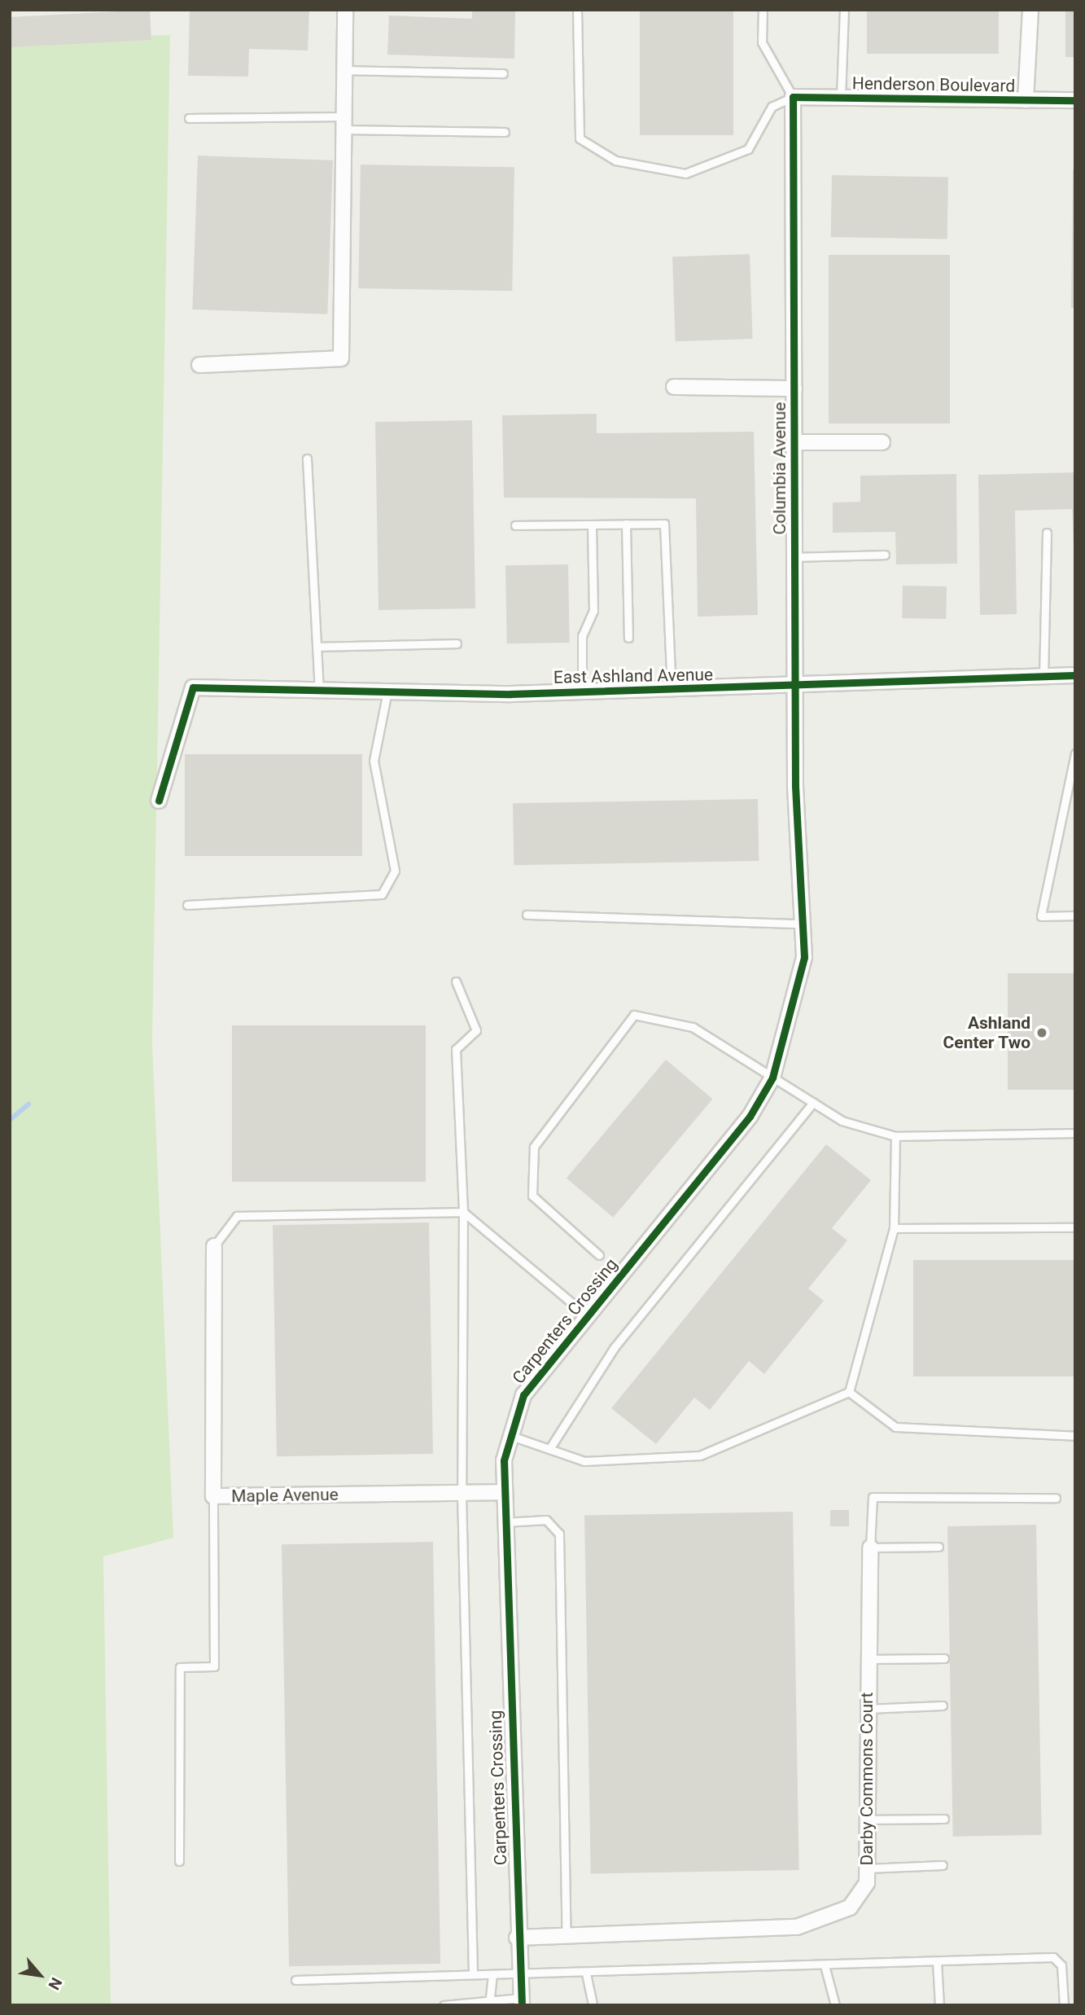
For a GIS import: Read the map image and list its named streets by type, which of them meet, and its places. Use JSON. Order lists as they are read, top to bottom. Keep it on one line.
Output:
{"streets":{"street":["Henderson Boulevard","Columbia Avenue","East Ashland Avenue","Carpenters Crossing","Maple Avenue","Darby Commons Court"]},"crossings":[["Henderson Boulevard","Columbia Avenue"],["Columbia Avenue","East Ashland Avenue"],["Columbia Avenue","Carpenters Crossing"],["Carpenters Crossing","Maple Avenue"],["Carpenters Crossing","Darby Commons Court"]],"places":["Ashland Center Two"],"north":"bottom right"}
